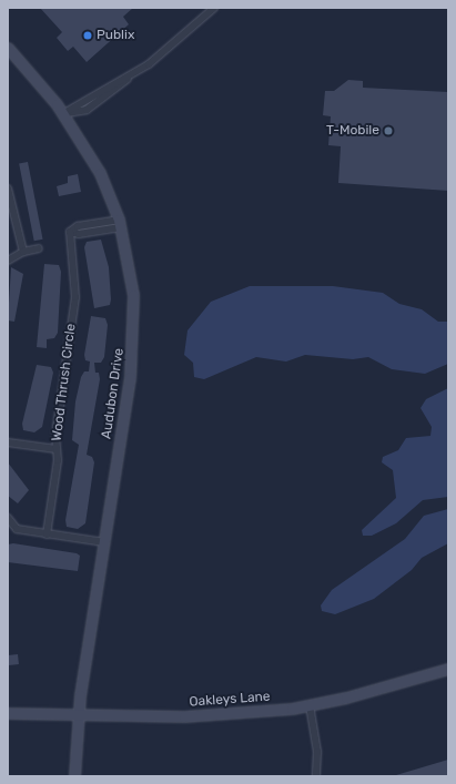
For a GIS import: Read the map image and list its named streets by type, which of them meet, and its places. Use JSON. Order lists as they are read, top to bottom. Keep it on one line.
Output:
{"streets":{"street":["Wood Thrush Circle","Audubon Drive","Oakleys Lane"]},"crossings":[["Wood Thrush Circle","Audubon Drive"],["Audubon Drive","Oakleys Lane"]],"places":["Publix","T-Mobile"]}
